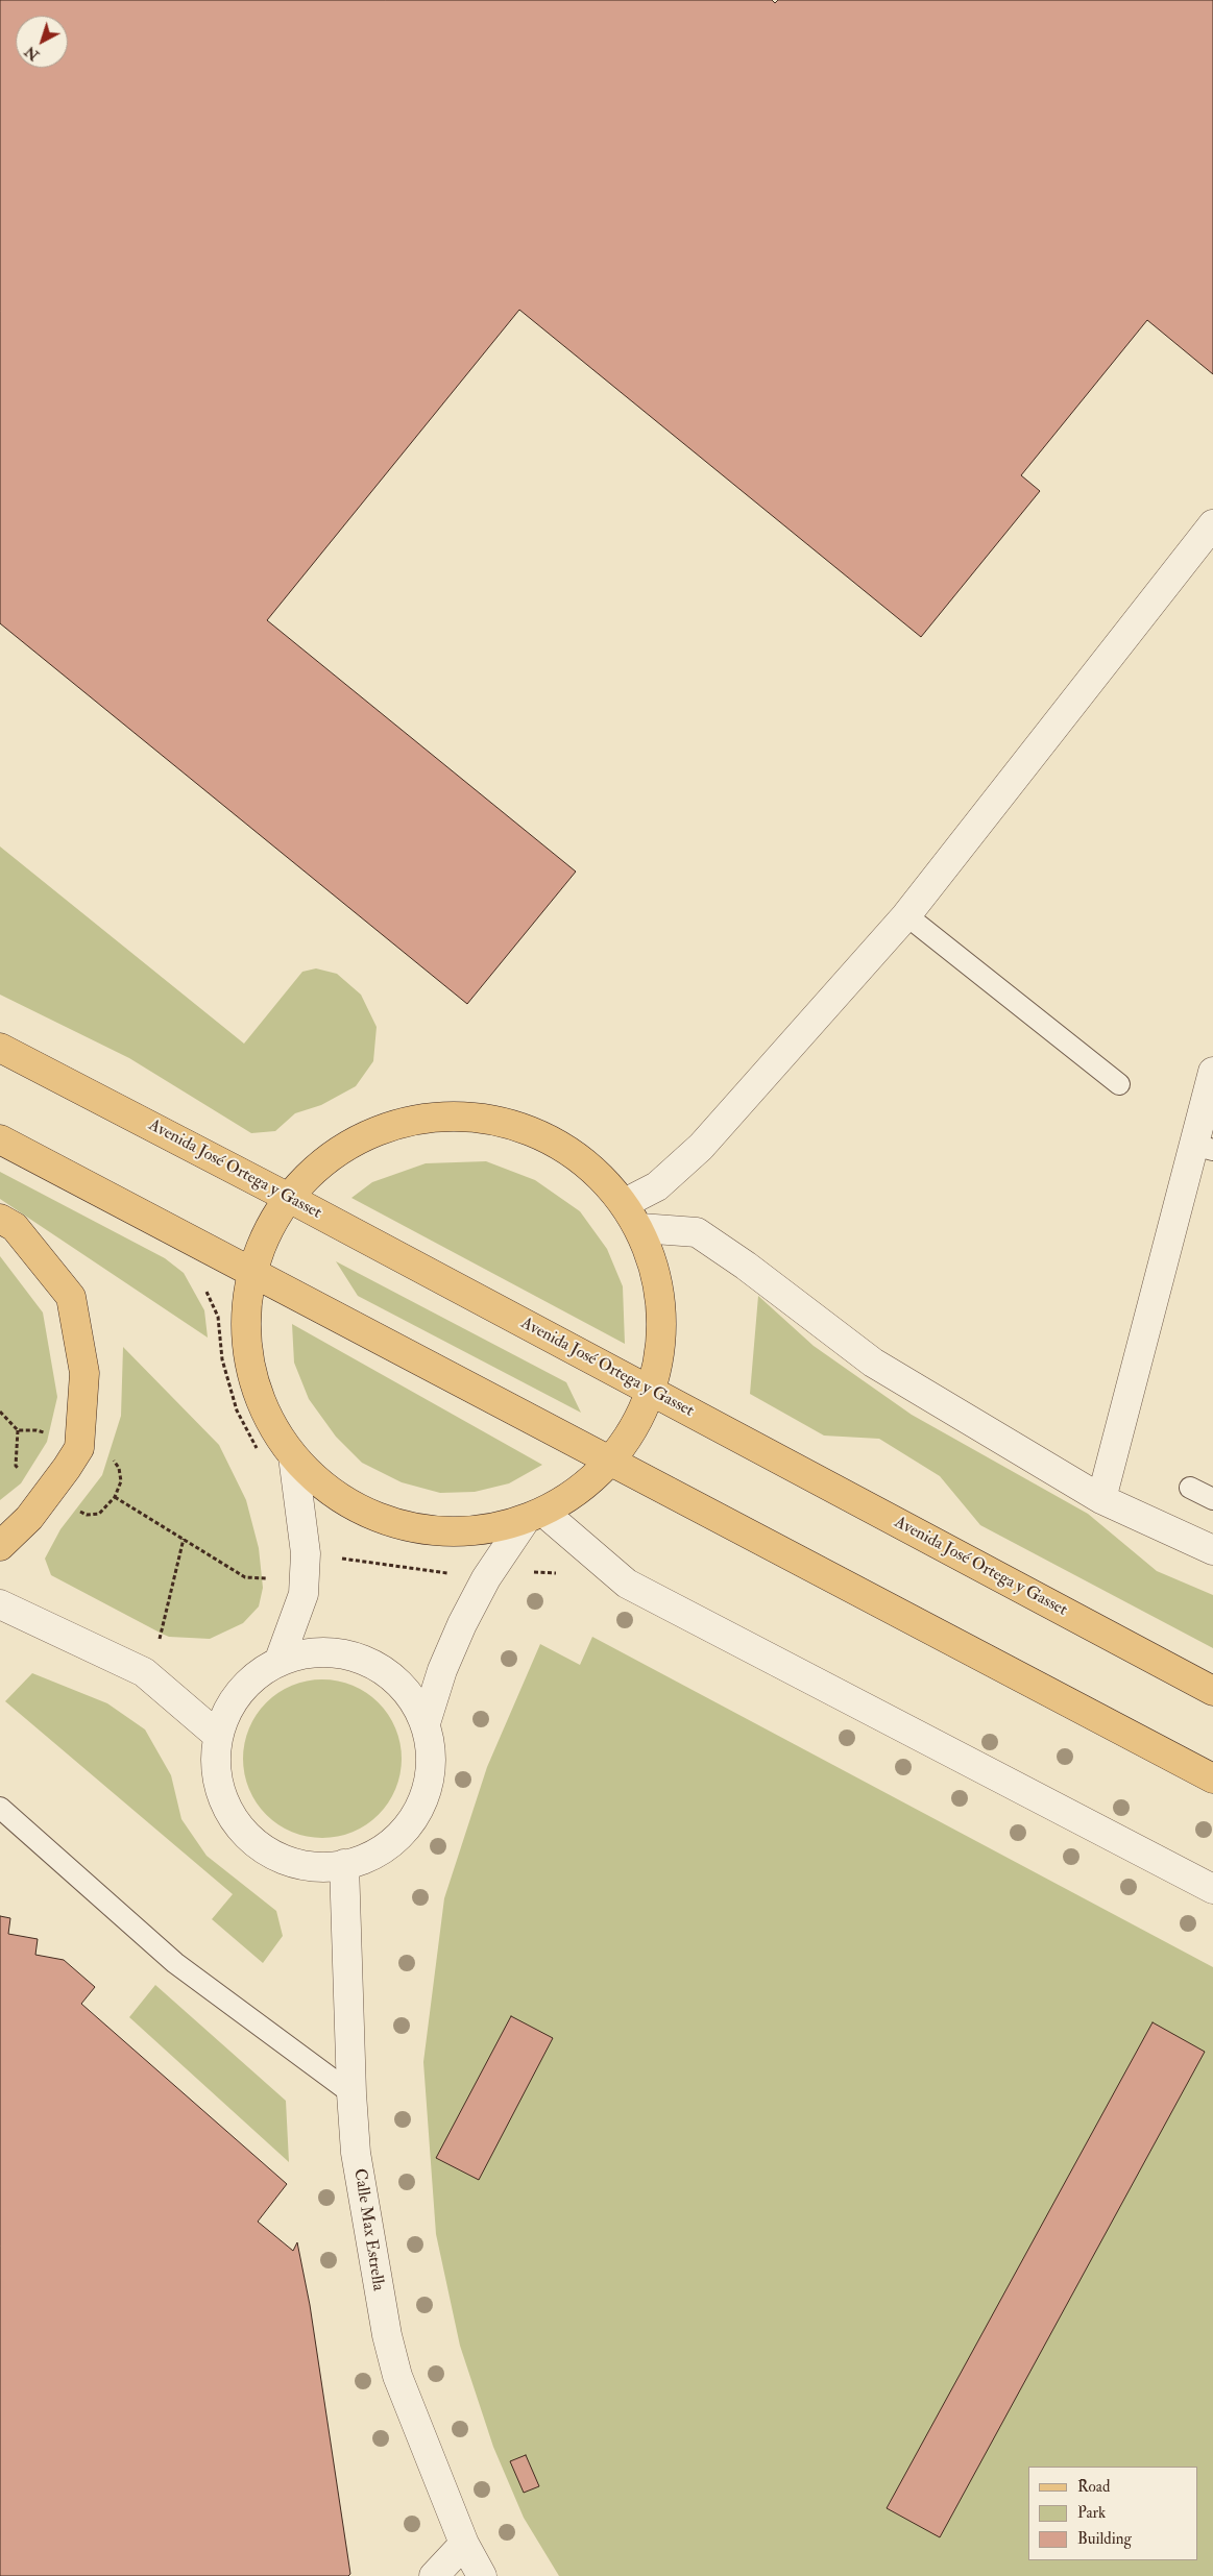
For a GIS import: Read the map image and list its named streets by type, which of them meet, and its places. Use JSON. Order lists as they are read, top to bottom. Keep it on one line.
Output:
{"streets":{"main road":["Avenida José Ortega y Gasset"],"street":["Calle Max Estrella"]},"legend":["Road","Park","Building"],"north":"bottom left"}
